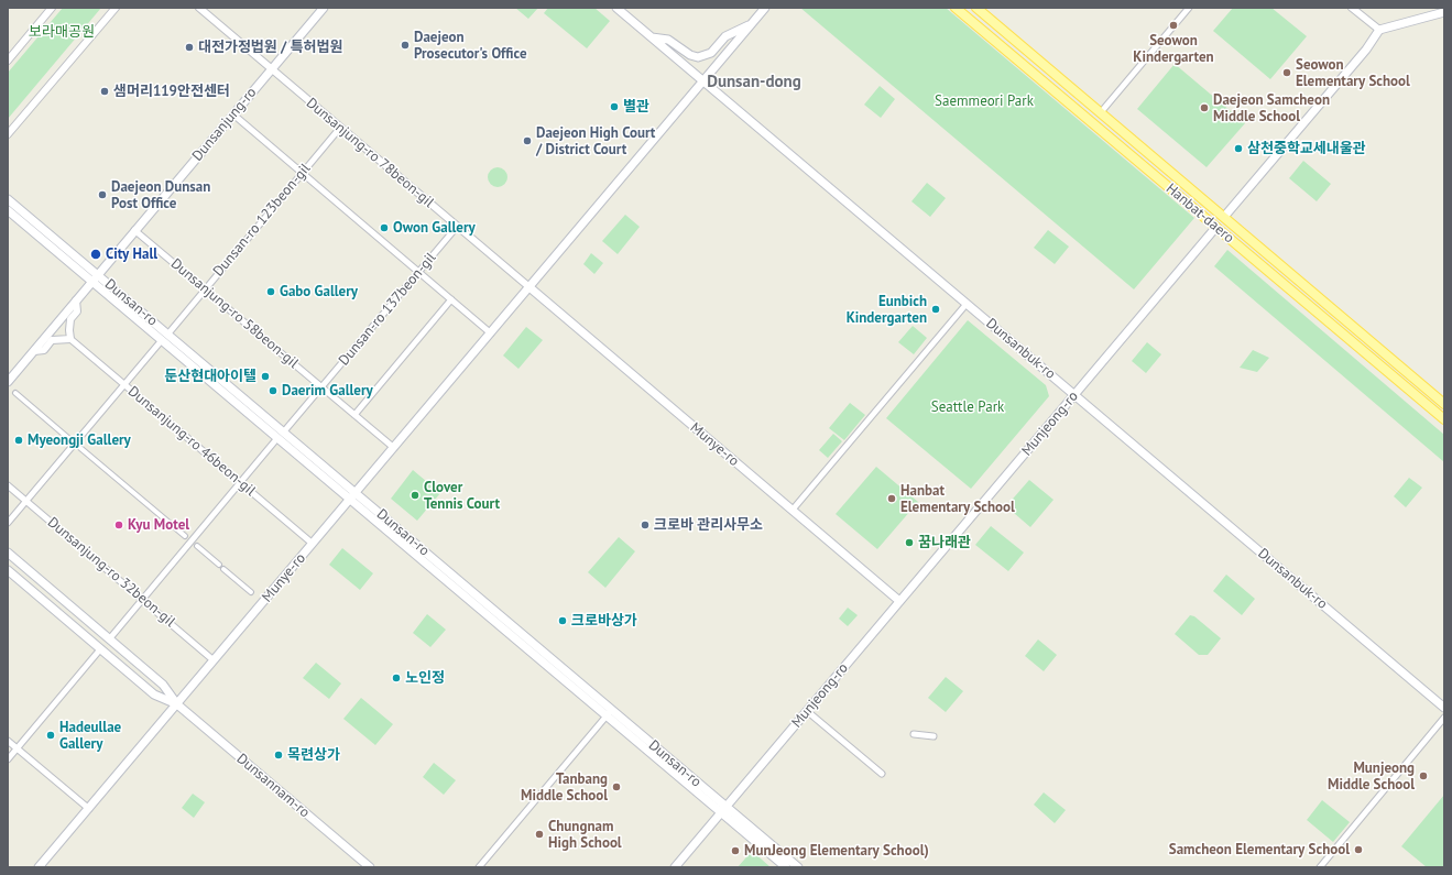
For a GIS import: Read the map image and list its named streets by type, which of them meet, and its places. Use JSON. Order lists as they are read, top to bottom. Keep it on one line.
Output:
{"streets":{"main road":["Dunsanjung-ro","Hanbat-daero","Dunsan-ro","Dunsanbuk-ro","Munjeong-ro","Munye-ro","Dunsannam-ro"],"street":["Dunsanjung-ro 78beon-gil","Dunsan-ro 123beon-gil","Dunsan-ro 137beon-gil","Dunsanjung-ro 58beon-gil","Dunsanjung-ro 46beon-gil","Dunsanjung-ro 32beon-gil"]},"crossings":[["Dunsanjung-ro","Dunsanjung-ro 78beon-gil"],["Dunsanjung-ro","Dunsan-ro"],["Dunsanjung-ro","Dunsanjung-ro 58beon-gil"],["Dunsanjung-ro 78beon-gil","Dunsan-ro 123beon-gil"],["Dunsanjung-ro 78beon-gil","Dunsan-ro 137beon-gil"],["Dunsanjung-ro 78beon-gil","Munye-ro"],["Hanbat-daero","Munjeong-ro"],["Dunsan-ro 123beon-gil","Dunsan-ro"],["Dunsan-ro 123beon-gil","Dunsanjung-ro 58beon-gil"],["Dunsan-ro","Dunsan-ro 137beon-gil"],["Dunsan-ro","Munjeong-ro"],["Dunsan-ro","Munye-ro"],["Dunsan-ro 137beon-gil","Dunsanjung-ro 58beon-gil"],["Dunsanjung-ro 58beon-gil","Munye-ro"],["Dunsanbuk-ro","Munjeong-ro"],["Dunsanbuk-ro","Munye-ro"],["Munjeong-ro","Munye-ro"],["Dunsanjung-ro 46beon-gil","Munye-ro"],["Munye-ro","Dunsanjung-ro 32beon-gil"],["Munye-ro","Dunsannam-ro"]],"districts":["Dunsan-dong"],"parks":["보라매공원","Saemmeori Park","Seattle Park"],"places":["Seowon Kindergarten","Daejeon Prosecutor's Office","대전가정법원 / 특허법원","Seowon Elementary School","샘머리119안전센터","별관","Daejeon Samcheon Middle School","Daejeon High Court / District Court","삼천중학교세내울관","Daejeon Dunsan Post Office","Owon Gallery","City Hall","Gabo Gallery","Eunbich Kindergarten","둔산현대아이텔","Daerim Gallery","Myeongji Gallery","Clover Tennis Court","Hanbat Elementary School","Kyu Motel","크로바 관리사무소","꿈나래관","크로바상가","노인정","Hadeullae Gallery","목련상가","Munjeong Middle School","Tanbang Middle School","Chungnam High School","Samcheon Elementary School","MunJeong Elementary School)"]}
